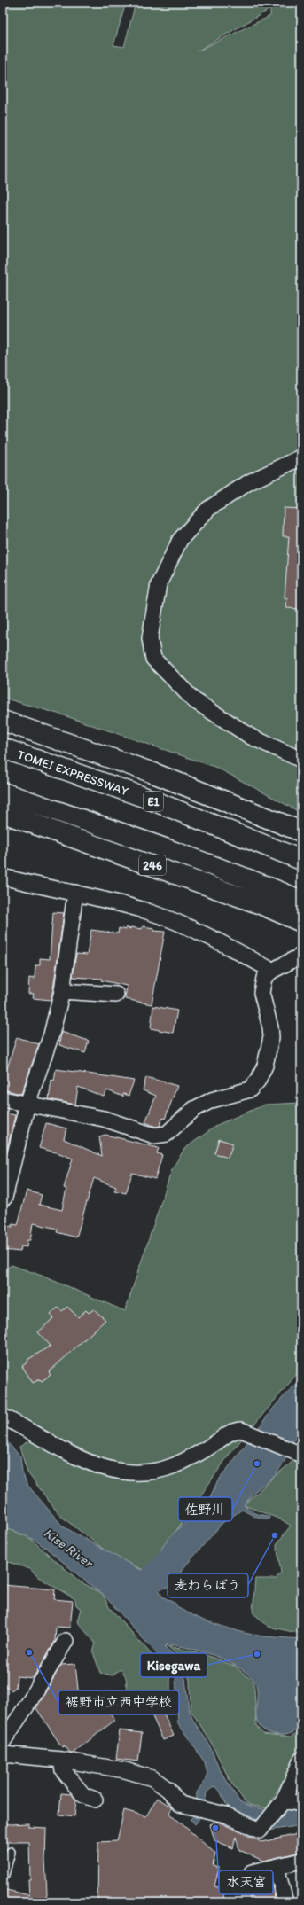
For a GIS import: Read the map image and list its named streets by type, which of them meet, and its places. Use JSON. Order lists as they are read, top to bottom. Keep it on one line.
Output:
{"streets":{"highway":["TOMEI EXPRESSWAY","E1","246"]},"water":["Kise River"],"places":["佐野川","麦わらぼう","裾野市立西中学校","Kisegawa","水天宮"]}
